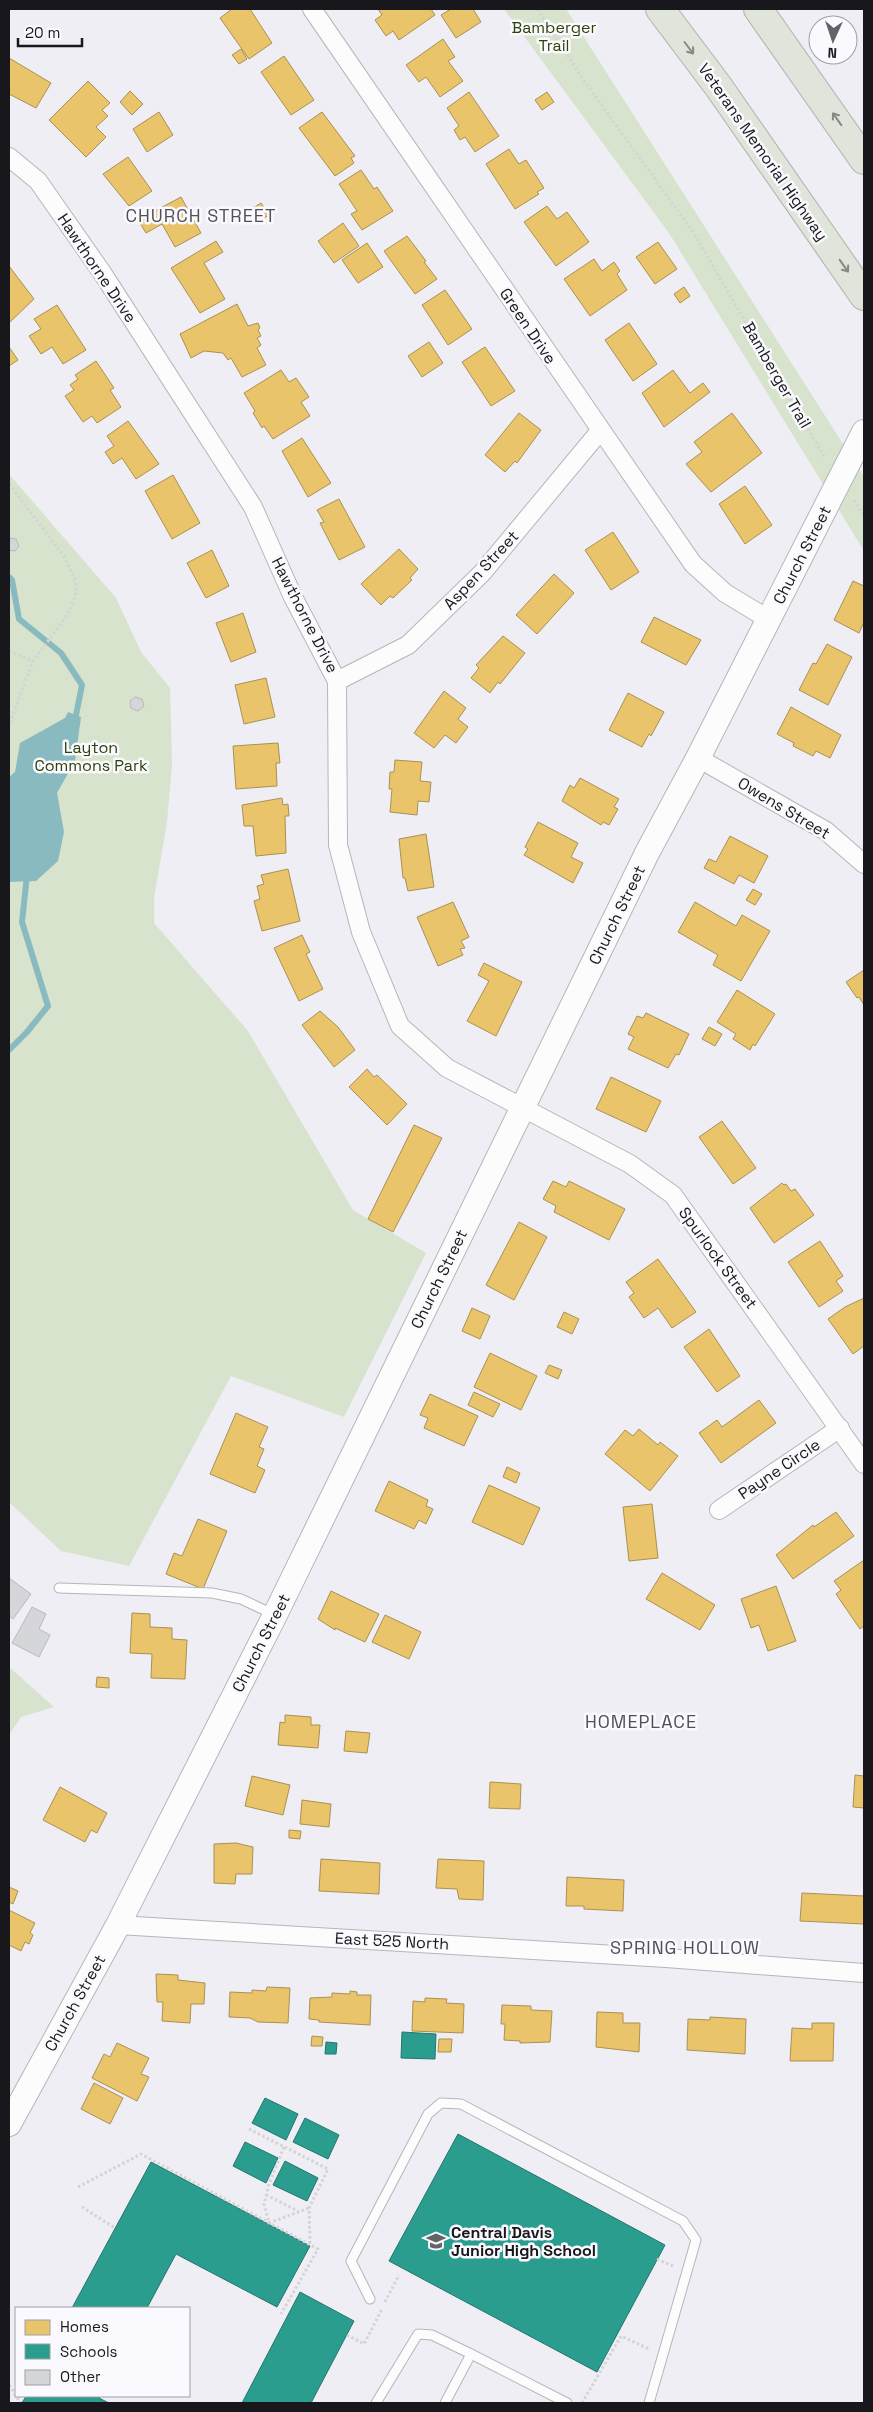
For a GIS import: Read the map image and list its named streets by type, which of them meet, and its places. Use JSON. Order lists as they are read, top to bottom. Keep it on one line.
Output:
{"streets":{"highway":["Veterans Memorial Highway"],"street":["Hawthorne Drive","Green Drive","Church Street","Aspen Street","Owens Street","Spurlock Street","Payne Circle","East 525 North"],"path":["Bamberger Trail"]},"crossings":[["Hawthorne Drive","Church Street"],["Hawthorne Drive","Aspen Street"],["Hawthorne Drive","Spurlock Street"],["Green Drive","Church Street"],["Green Drive","Aspen Street"],["Church Street","Owens Street"],["Church Street","Spurlock Street"],["Church Street","East 525 North"],["Spurlock Street","Payne Circle"]],"districts":["CHURCH STREET","HOMEPLACE","SPRING HOLLOW"],"parks":["Bamberger Trail","Layton Commons Park"],"places":{"school or university":["Central Davis Junior High School"]},"legend":["Homes","Schools","Other"],"scale_bar":"20 m","north":"bottom"}
